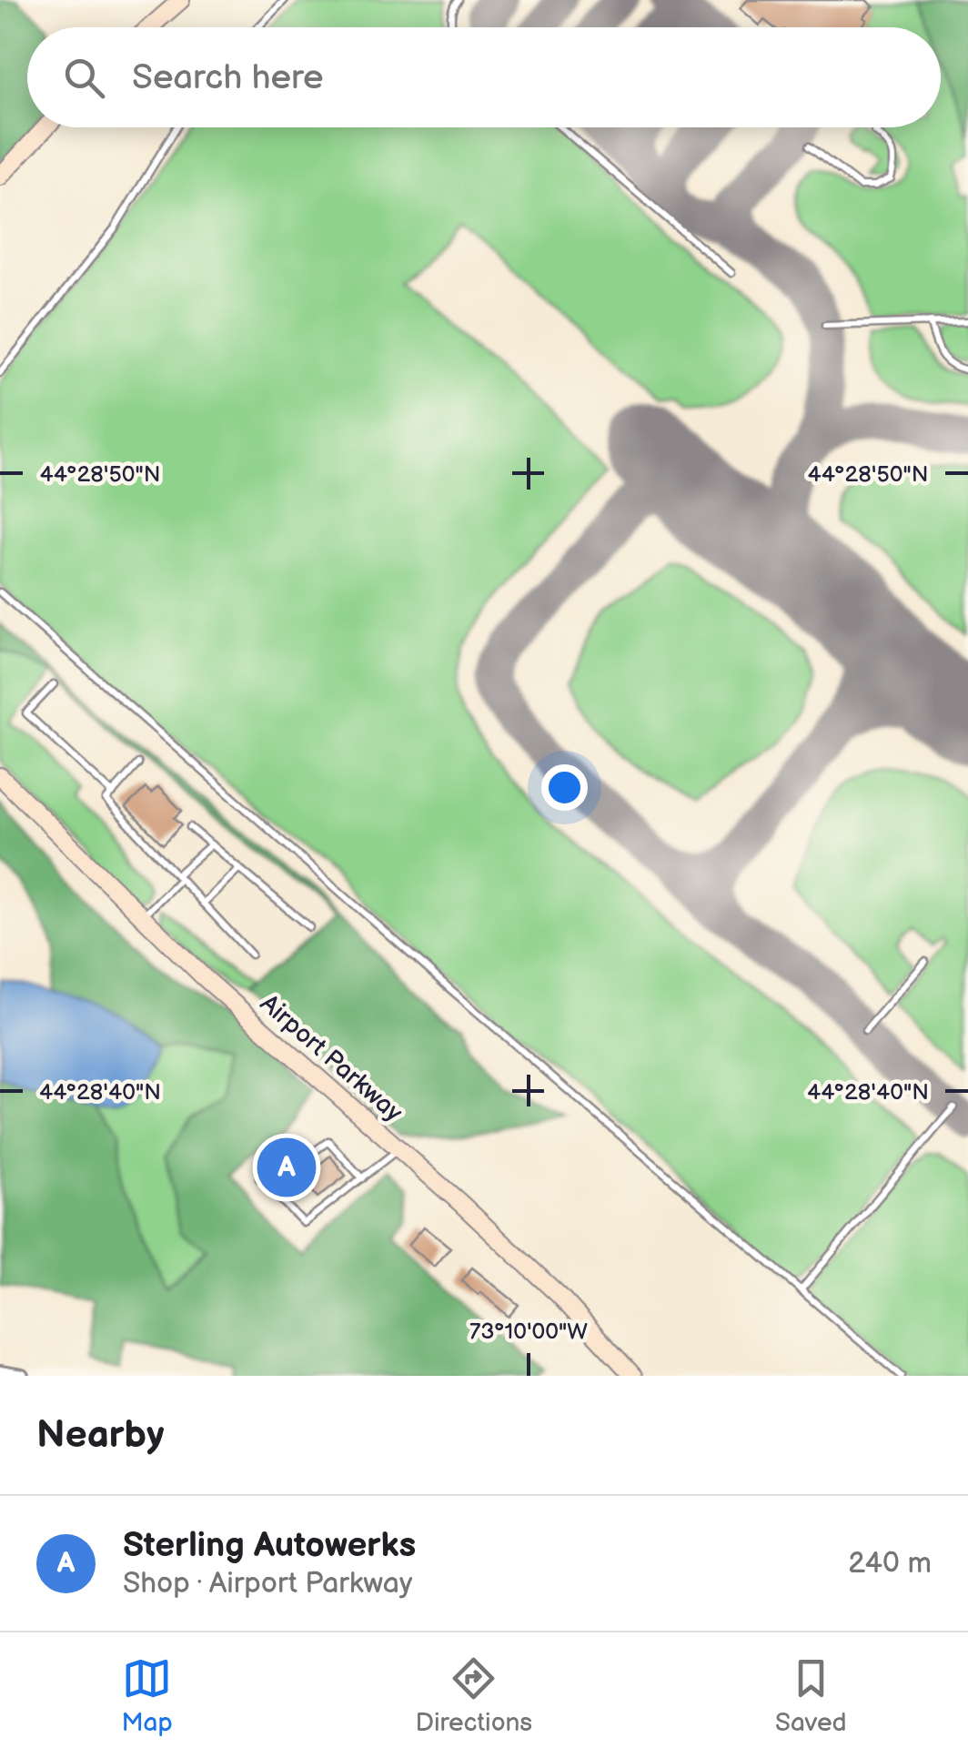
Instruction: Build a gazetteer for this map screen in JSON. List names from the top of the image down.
{
  "streets": {
    "main road": ["Airport Parkway"]
  },
  "page": {
    "search": "Search here",
    "pins": "A",
    "heading": "Nearby",
    "list": [
      {
        "mark": "A",
        "name": "Sterling Autowerks",
        "note": "Shop · Airport Parkway",
        "value": "240 m"
      }
    ],
    "nav": ["Map", "Directions", "Saved"]
  },
  "coordinates": ["44°28'50\"N", "44°28'40\"N", "73°10'00\"W"]
}
